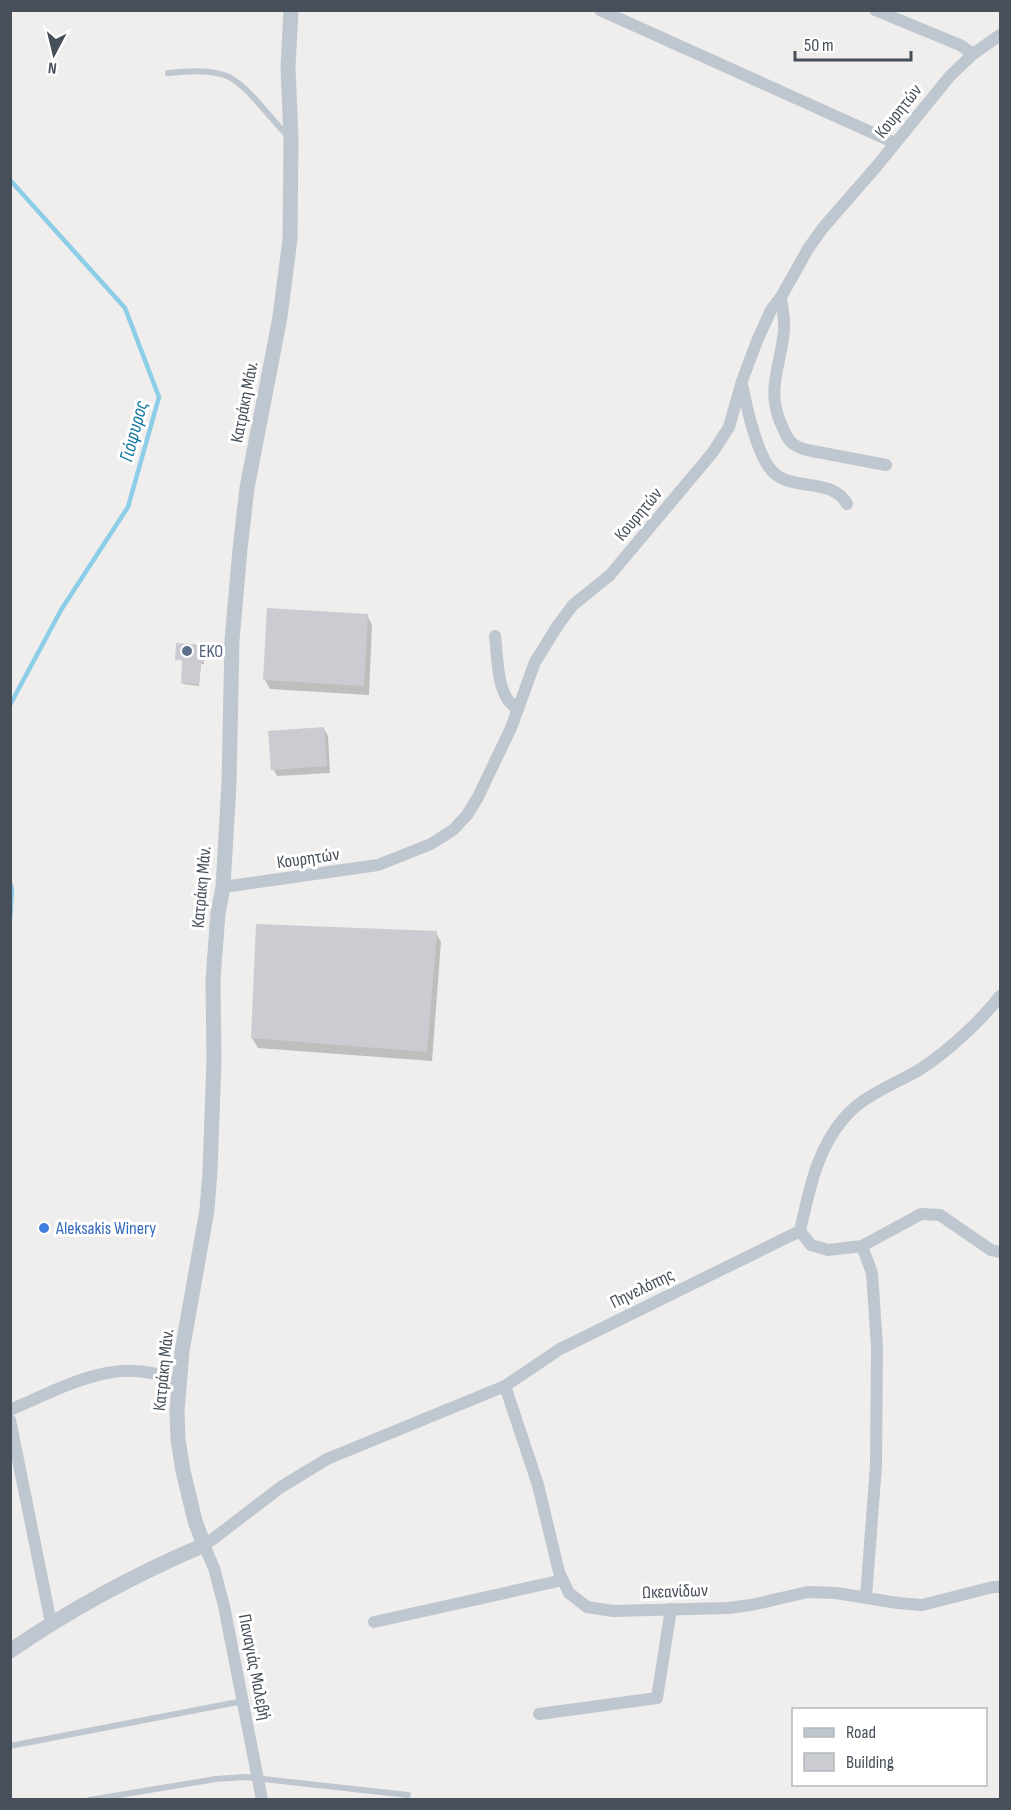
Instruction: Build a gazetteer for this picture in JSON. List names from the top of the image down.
{
  "streets": {
    "street": [
      "Κουρητών",
      "Κατράκη Μάν.",
      "Πηνελόπης",
      "Ωκεανίδων",
      "Παναγιάς Μαλεβή"
    ]
  },
  "crossings": [
    ["Κουρητών", "Κατράκη Μάν."],
    ["Κατράκη Μάν.", "Πηνελόπης"],
    ["Κατράκη Μάν.", "Παναγιάς Μαλεβή"],
    ["Πηνελόπης", "Ωκεανίδων"],
    ["Πηνελόπης", "Παναγιάς Μαλεβή"]
  ],
  "water": ["Γιόφυρος"],
  "places": ["EKO", "Aleksakis Winery"],
  "legend": ["Road", "Building"],
  "scale_bar": "50 m",
  "north": "bottom"
}
